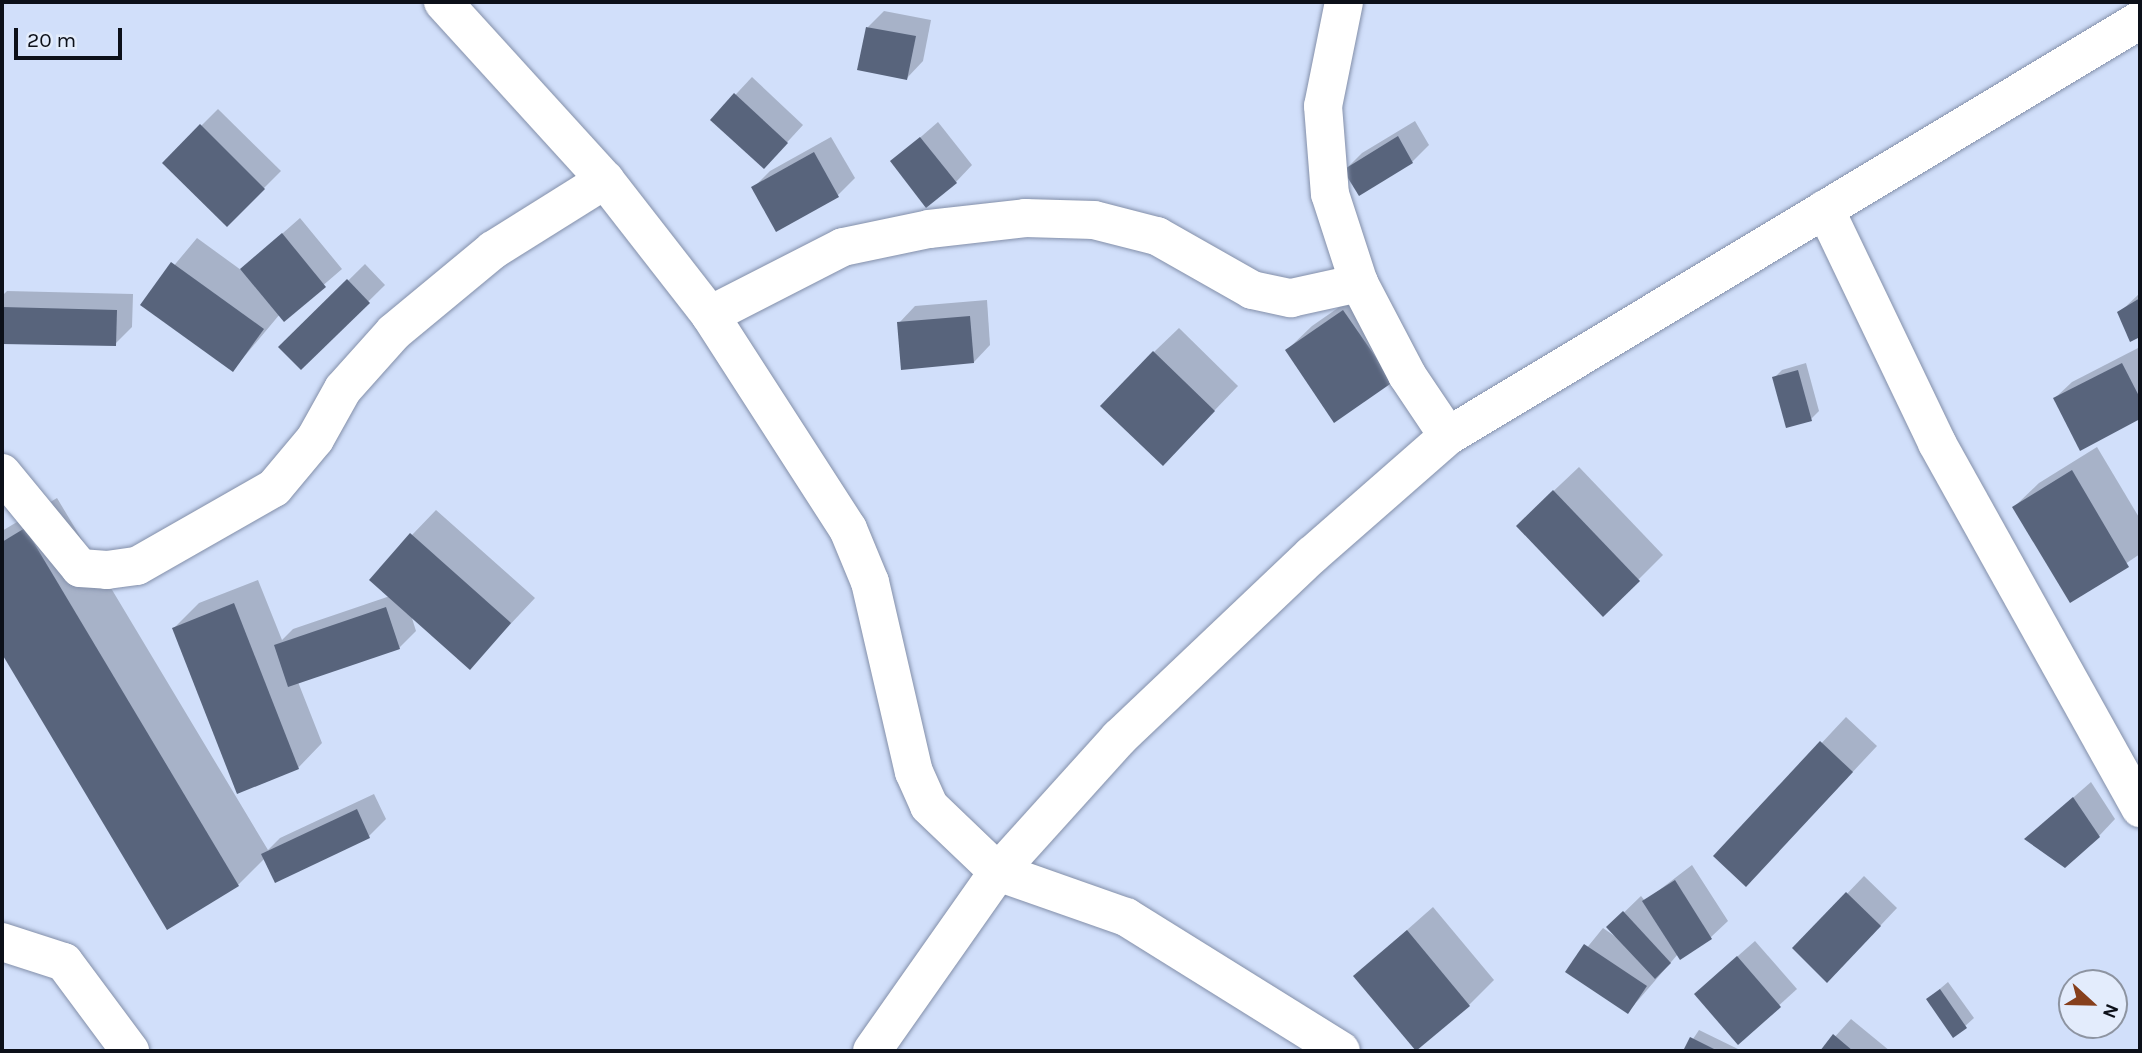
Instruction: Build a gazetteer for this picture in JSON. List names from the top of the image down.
{
  "scale_bar": "20 m",
  "north": "right"
}
